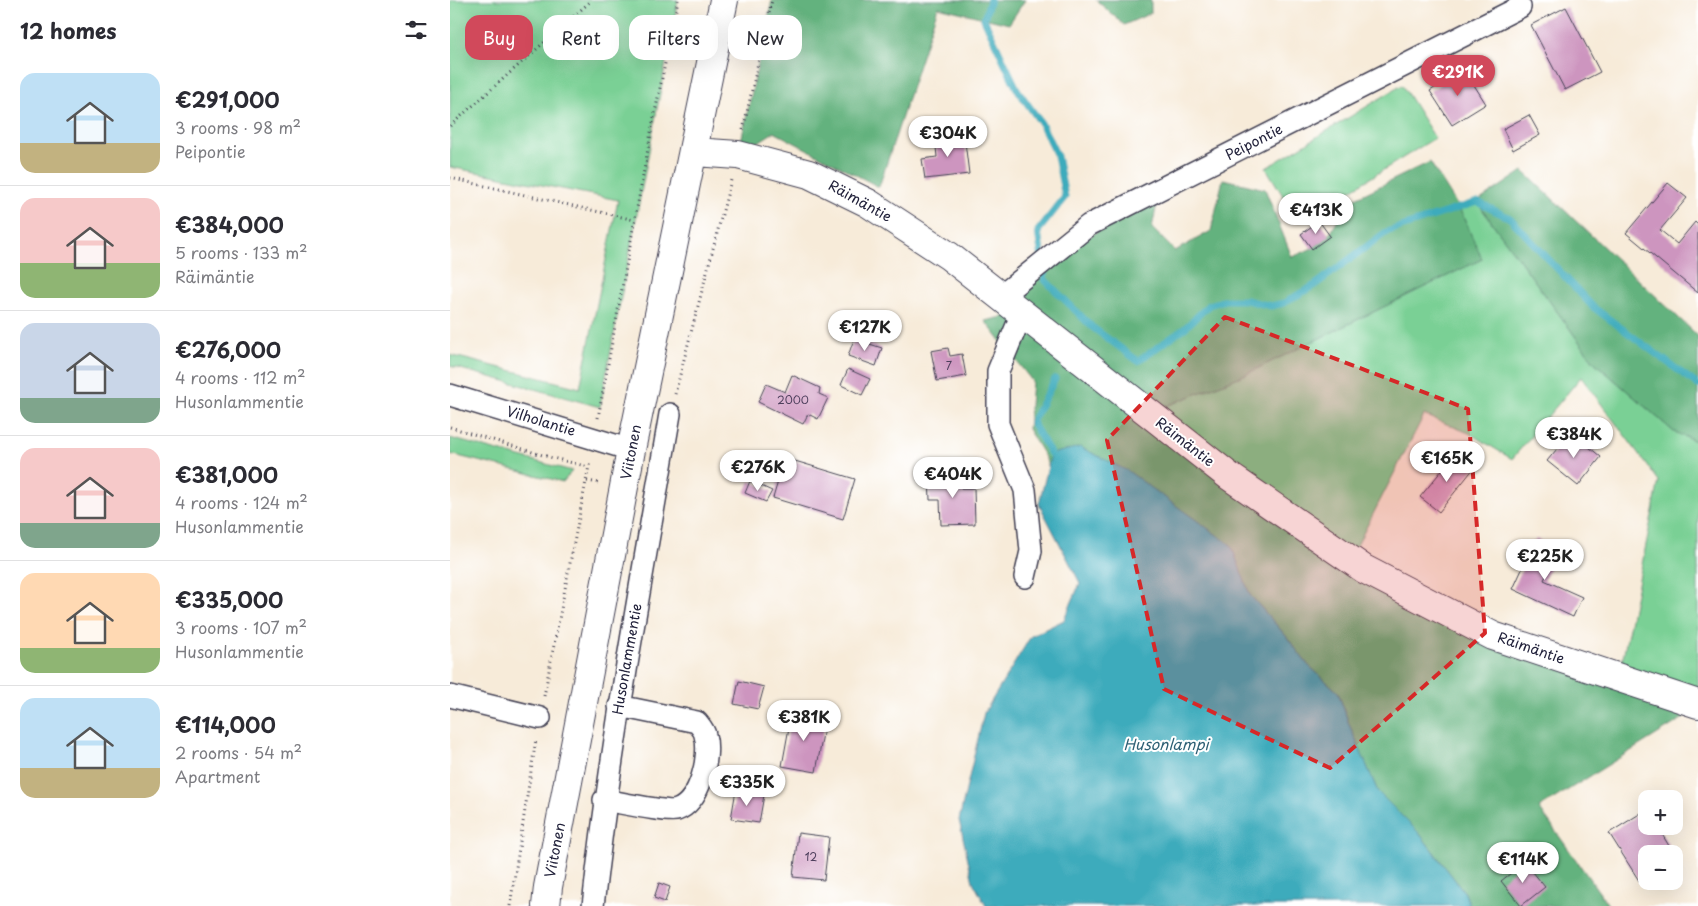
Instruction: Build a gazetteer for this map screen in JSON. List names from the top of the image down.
{
  "streets": {
    "street": [
      "Peipontie",
      "Räimäntie",
      "Vilholantie",
      "Viitonen",
      "Husonlammentie"
    ]
  },
  "crossings": [
    ["Peipontie", "Räimäntie"],
    ["Räimäntie", "Viitonen"],
    ["Vilholantie", "Viitonen"]
  ],
  "water": ["Husonlampi"],
  "house_numbers": ["7", "2000", "12"],
  "page": {
    "heading": "12 homes",
    "chip": [
      "Buy",
      "Rent",
      "Filters",
      "New"
    ],
    "price": [
      "€291K",
      "€304K",
      "€413K",
      "€127K",
      "€384K",
      "€165K",
      "€276K",
      "€404K",
      "€225K",
      "€381K",
      "€335K",
      "€114K"
    ],
    "list": [
      {
        "name": "€291,000",
        "note": "3 rooms · 98 m² · Peipontie"
      },
      {
        "name": "€384,000",
        "note": "5 rooms · 133 m² · Räimäntie"
      },
      {
        "name": "€276,000",
        "note": "4 rooms · 112 m² · Husonlammentie"
      },
      {
        "name": "€381,000",
        "note": "4 rooms · 124 m² · Husonlammentie"
      },
      {
        "name": "€335,000",
        "note": "3 rooms · 107 m² · Husonlammentie"
      },
      {
        "name": "€114,000",
        "note": "2 rooms · 54 m² · Apartment"
      }
    ],
    "map_buttons": ["+", "−"]
  }
}
